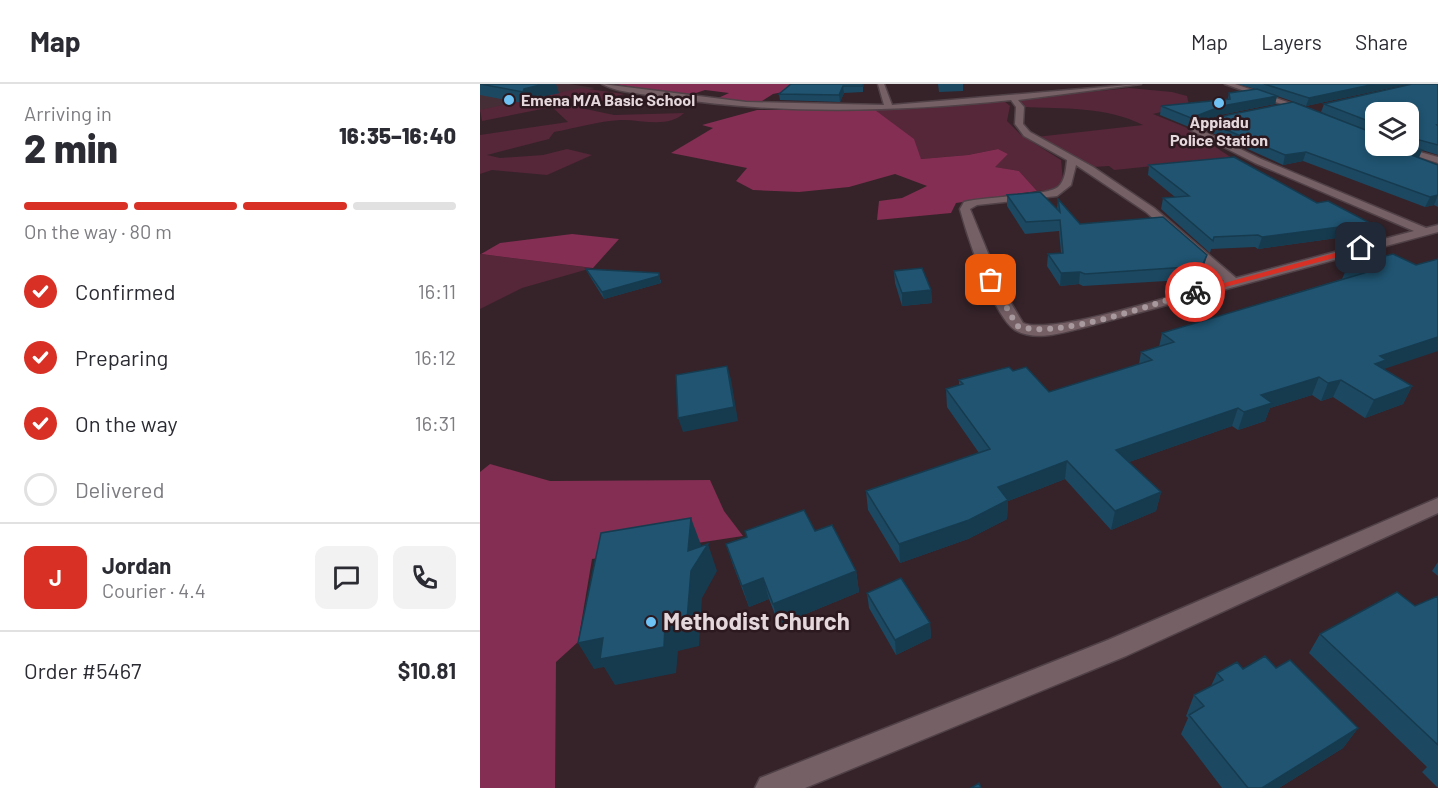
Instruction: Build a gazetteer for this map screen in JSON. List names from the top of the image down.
{
  "places": ["Emena M/A Basic School", "Appiadu Police Station", "Methodist Church"],
  "page": {
    "header": "Map",
    "nav": ["Map", "Layers", "Share"],
    "heading": ["2 min", "Arriving in", "16:35–16:40"],
    "panel": [
      "Jordan",
      "Courier · 4.4",
      "Order #5467",
      "$10.81"
    ],
    "bar": "On the way · 80 m",
    "list": [
      ["Confirmed", "16:11"],
      ["Preparing", "16:12"],
      ["On the way", "16:31"],
      "Delivered"
    ],
    "round": "J"
  }
}
